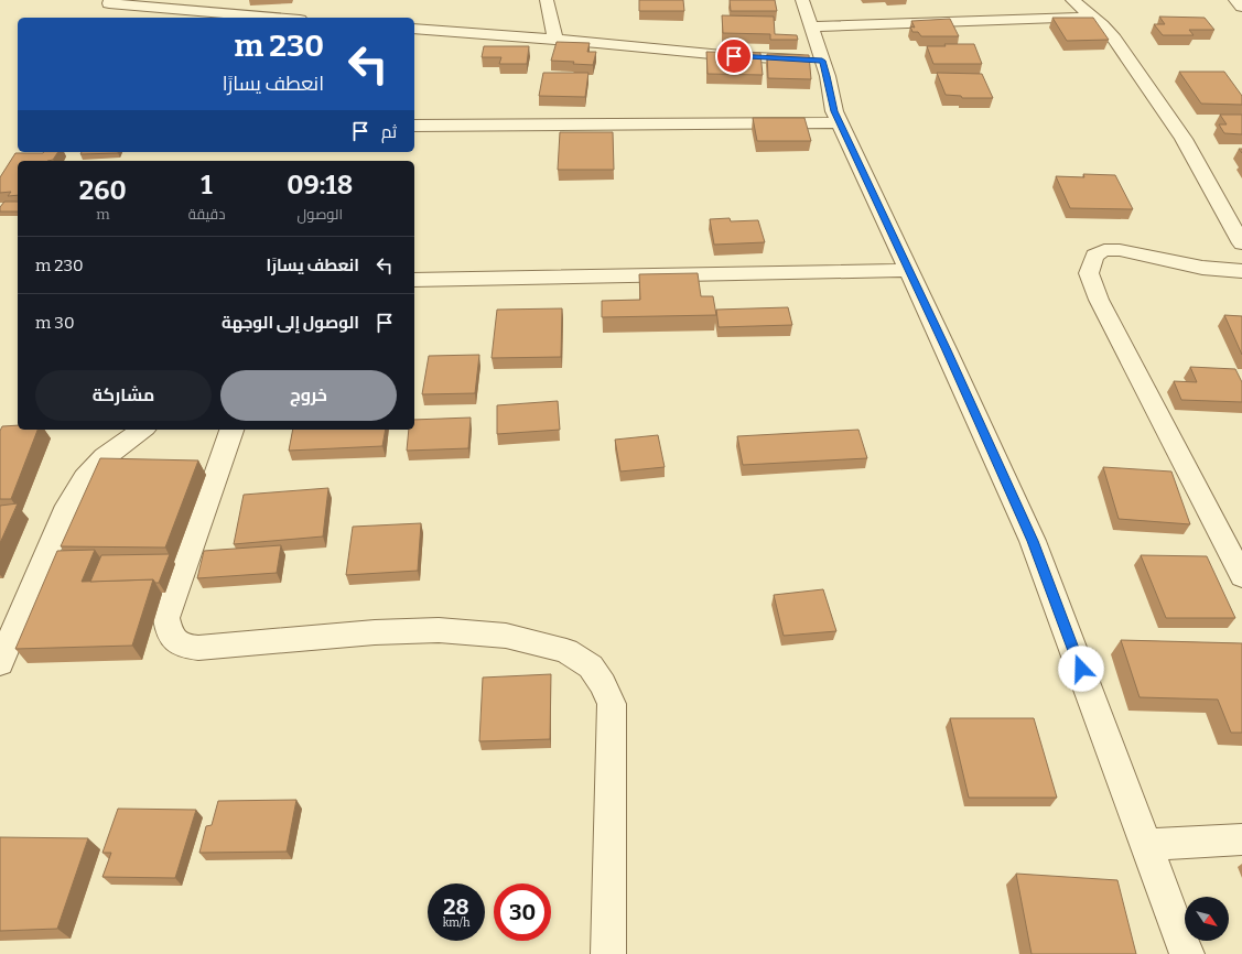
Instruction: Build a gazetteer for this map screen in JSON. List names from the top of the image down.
{
  "north": "bottom right",
  "page": {
    "turn": ["230 m", "انعطف يسارًا"],
    "then": "ثم",
    "eta": [
      "09:18",
      "الوصول",
      "1",
      "دقيقة",
      "260",
      "m"
    ],
    "list": [
      {
        "name": "انعطف يسارًا",
        "value": "230 m"
      },
      {
        "name": "الوصول إلى الوجهة",
        "value": "30 m"
      }
    ],
    "buttons": ["خروج", "مشاركة"],
    "speed": "28 km/h",
    "limit": "30"
  }
}
